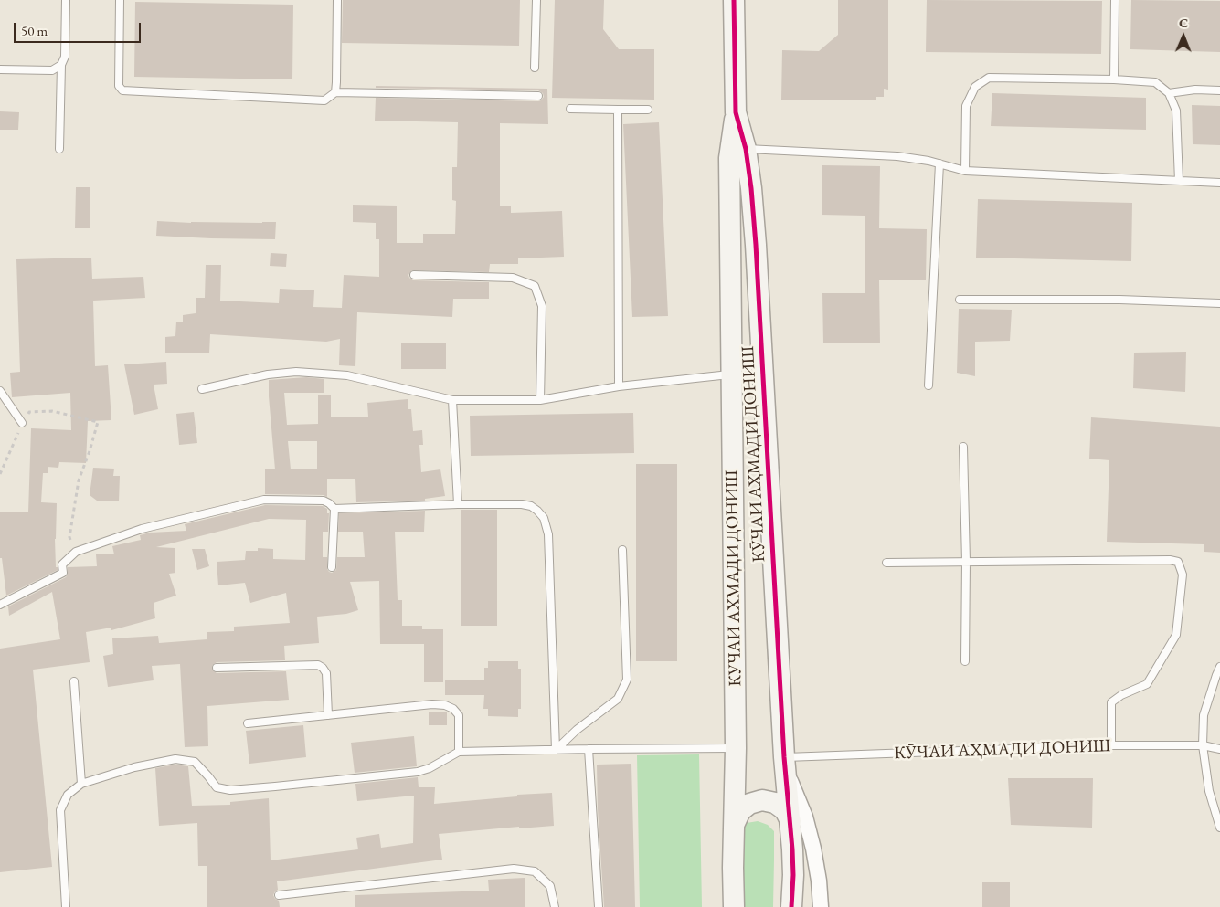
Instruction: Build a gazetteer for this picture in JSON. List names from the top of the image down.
{
  "streets": {
    "street": ["КӮЧАИ АҲМАДИ ДОНИШ", "КУЧАИ АХМАДИ ДОНИШ"]
  },
  "crossings": [
    ["КӮЧАИ АҲМАДИ ДОНИШ", "КУЧАИ АХМАДИ ДОНИШ"]
  ],
  "scale_bar": "50 m",
  "north": "top"
}
